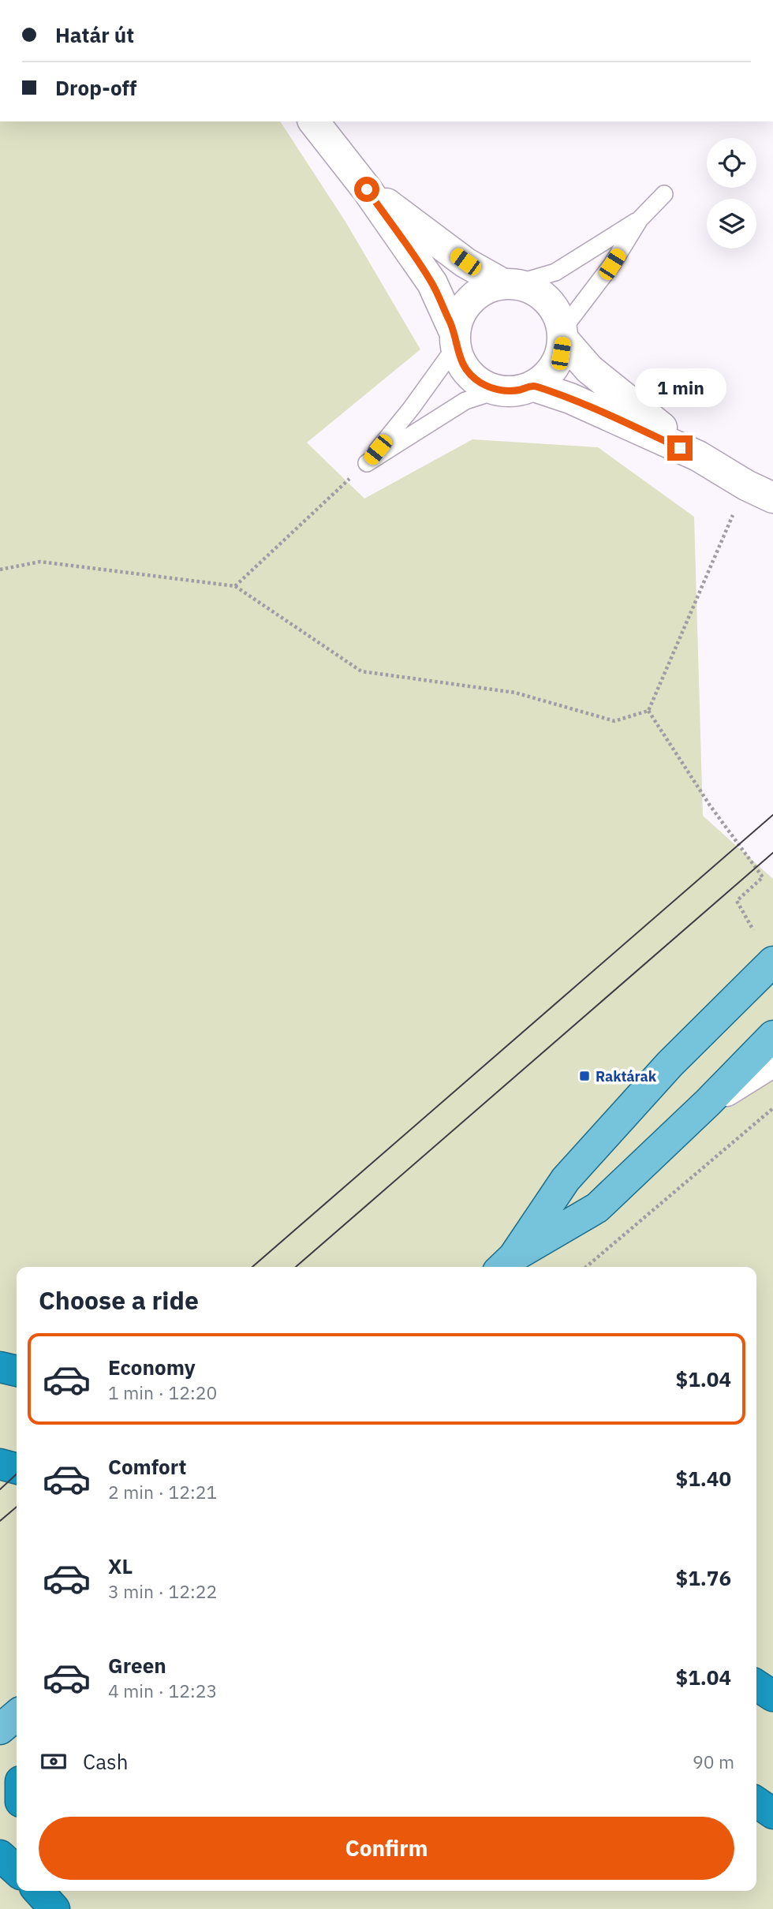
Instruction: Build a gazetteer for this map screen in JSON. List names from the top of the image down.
{
  "places": {
    "transit": ["Raktárak"]
  },
  "page": {
    "banner": ["Határ út", "Drop-off"],
    "bubble": "1 min",
    "heading": "Choose a ride",
    "list": [
      {
        "name": "Economy",
        "note": "1 min · 12:20",
        "value": "$1.04"
      },
      {
        "name": "Comfort",
        "note": "2 min · 12:21",
        "value": "$1.40"
      },
      {
        "name": "XL",
        "note": "3 min · 12:22",
        "value": "$1.76"
      },
      {
        "name": "Green",
        "note": "4 min · 12:23",
        "value": "$1.04"
      }
    ],
    "pay": ["Cash", "90 m"],
    "buttons": "Confirm"
  }
}
